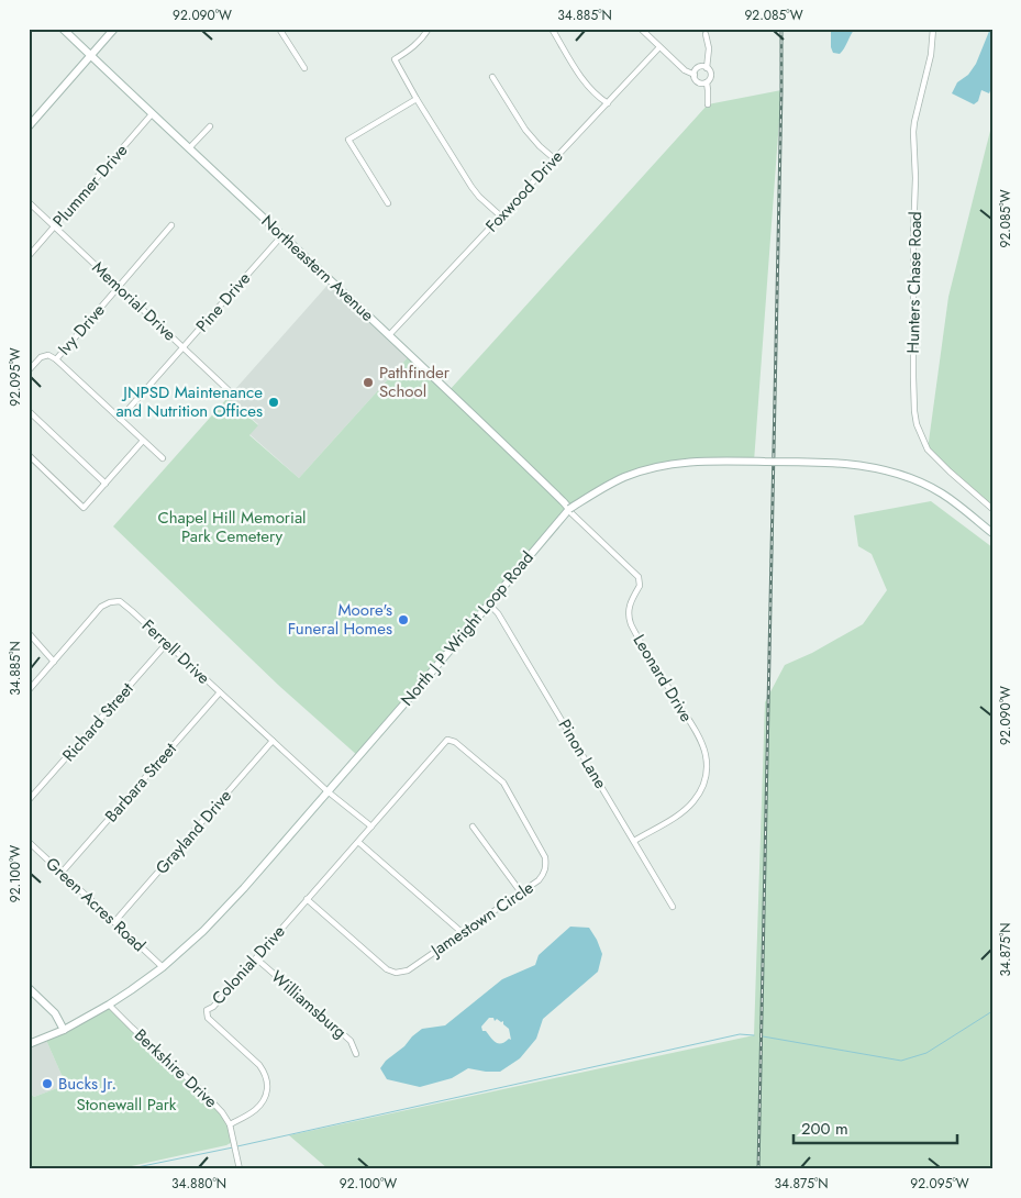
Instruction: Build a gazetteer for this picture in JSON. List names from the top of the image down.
{
  "streets": {
    "main road": ["Northeastern Avenue", "North J P Wright Loop Road"],
    "street": [
      "Plummer Drive",
      "Foxwood Drive",
      "Hunters Chase Road",
      "Memorial Drive",
      "Pine Drive",
      "Ivy Drive",
      "Ferrell Drive",
      "Leonard Drive",
      "Richard Street",
      "Pinon Lane",
      "Barbara Street",
      "Grayland Drive",
      "Green Acres Road",
      "Jamestown Circle",
      "Colonial Drive",
      "Williamsburg",
      "Berkshire Drive"
    ]
  },
  "crossings": [
    ["Plummer Drive", "Northeastern Avenue"],
    ["Plummer Drive", "Memorial Drive"],
    ["Foxwood Drive", "Northeastern Avenue"],
    ["Northeastern Avenue", "Pine Drive"],
    ["Northeastern Avenue", "North J P Wright Loop Road"],
    ["Northeastern Avenue", "Leonard Drive"],
    ["Memorial Drive", "Pine Drive"],
    ["Memorial Drive", "Ivy Drive"],
    ["Pine Drive", "Ivy Drive"],
    ["North J P Wright Loop Road", "Ferrell Drive"],
    ["North J P Wright Loop Road", "Leonard Drive"],
    ["North J P Wright Loop Road", "Pinon Lane"],
    ["North J P Wright Loop Road", "Green Acres Road"],
    ["North J P Wright Loop Road", "Berkshire Drive"],
    ["Ferrell Drive", "Richard Street"],
    ["Ferrell Drive", "Barbara Street"],
    ["Ferrell Drive", "Grayland Drive"],
    ["Leonard Drive", "Pinon Lane"],
    ["Barbara Street", "Green Acres Road"],
    ["Grayland Drive", "Green Acres Road"],
    ["Jamestown Circle", "Colonial Drive"],
    ["Colonial Drive", "Williamsburg"],
    ["Colonial Drive", "Berkshire Drive"]
  ],
  "parks": ["Chapel Hill Memorial Park Cemetery", "Stonewall Park"],
  "places": [
    "Pathfinder School",
    "JNPSD Maintenance and Nutrition Offices",
    "Moore's Funeral Homes",
    "Bucks Jr."
  ],
  "scale_bar": "200 m",
  "coordinates": [
    "92.090°W",
    "34.885°N",
    "92.085°W",
    "92.095°W",
    "92.100°W",
    "34.875°N",
    "34.880°N"
  ]
}
